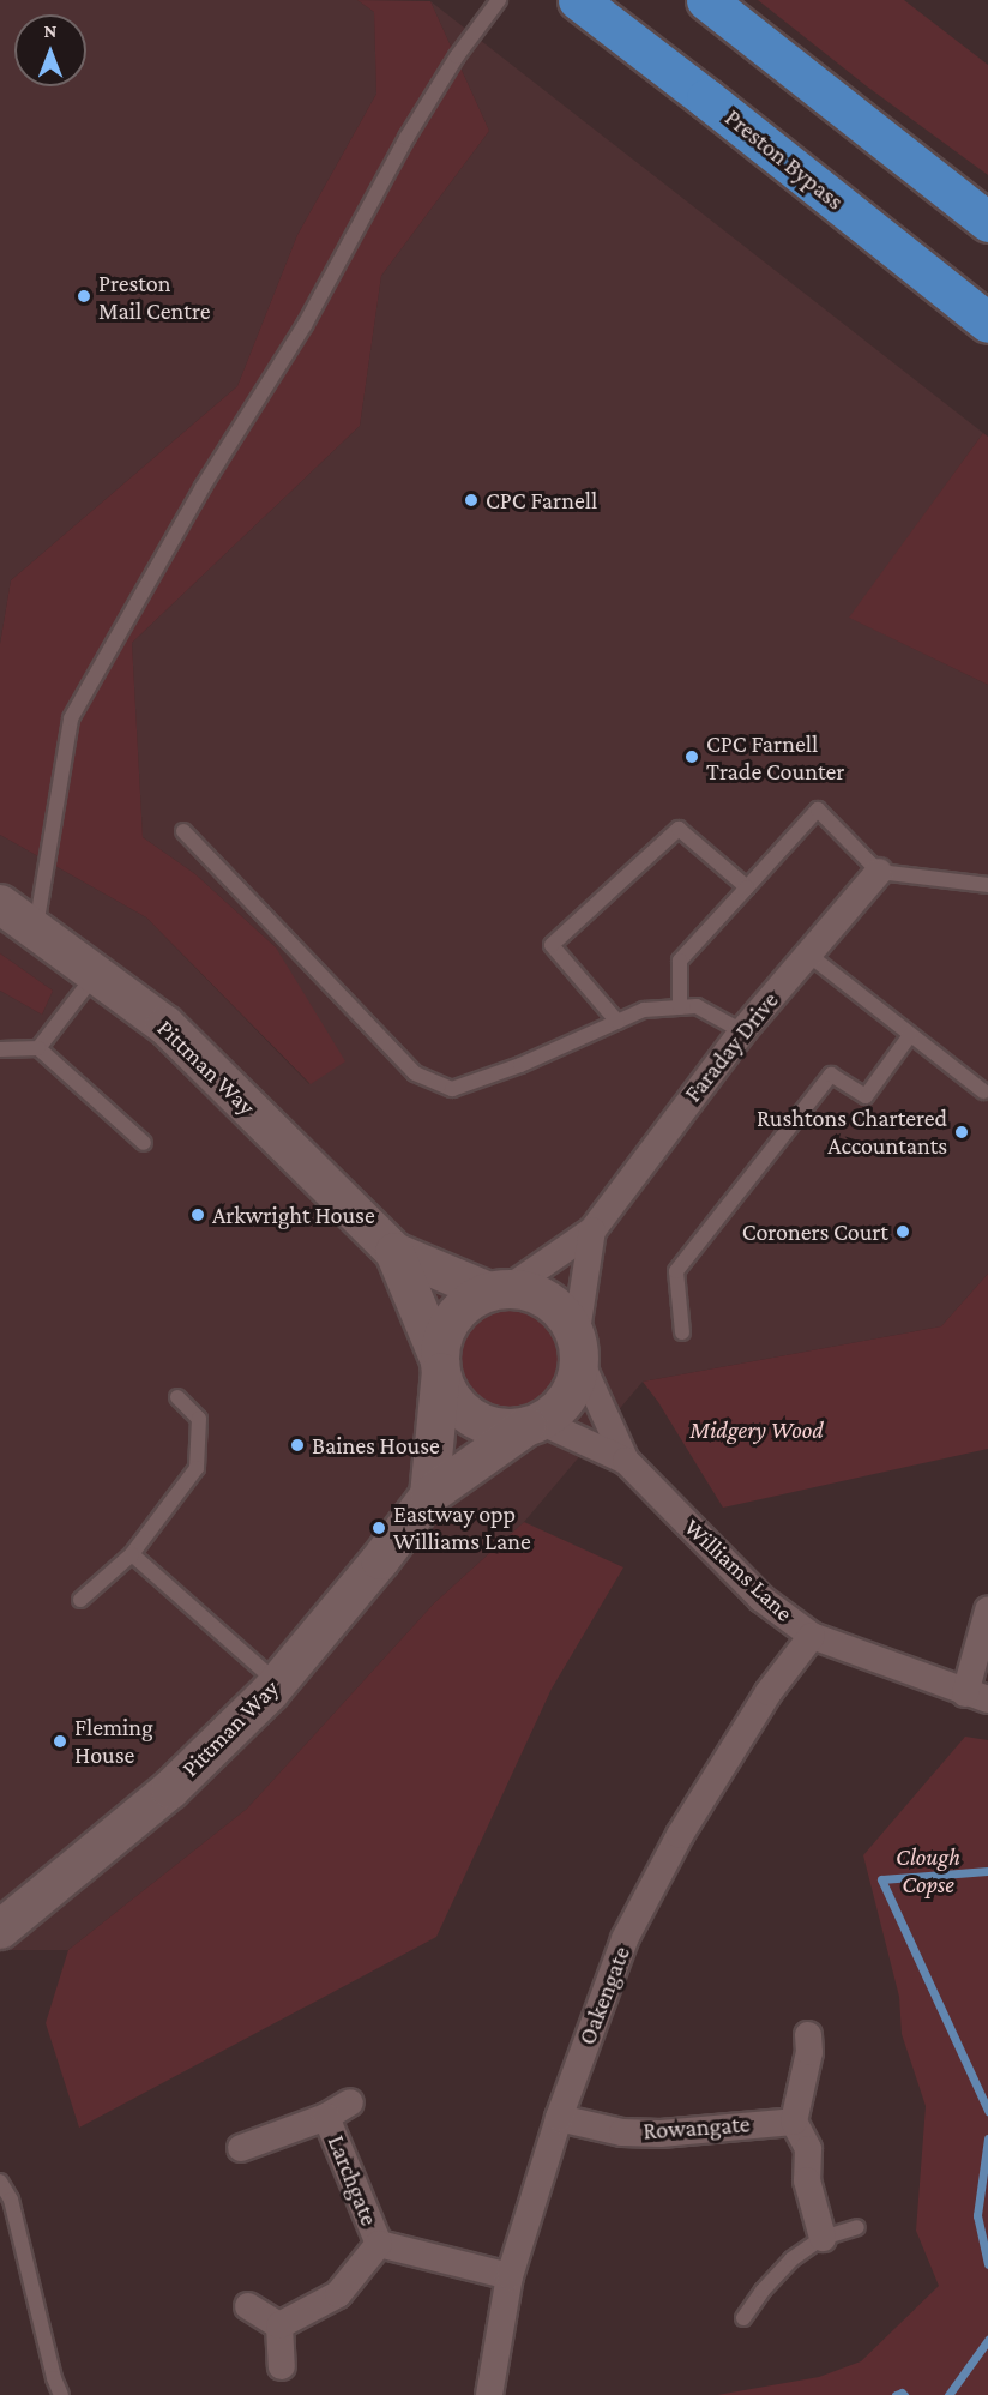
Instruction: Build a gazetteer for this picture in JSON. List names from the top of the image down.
{
  "streets": {
    "highway": ["Preston Bypass"],
    "street": [
      "Faraday Drive",
      "Pittman Way",
      "Williams Lane",
      "Oakengate",
      "Rowangate",
      "Larchgate"
    ]
  },
  "crossings": [
    ["Faraday Drive", "Pittman Way"],
    ["Faraday Drive", "Williams Lane"],
    ["Pittman Way", "Williams Lane"],
    ["Williams Lane", "Oakengate"],
    ["Oakengate", "Rowangate"],
    ["Oakengate", "Larchgate"]
  ],
  "parks": ["Midgery Wood", "Clough Copse"],
  "places": [
    "Preston Mail Centre",
    "CPC Farnell",
    "CPC Farnell Trade Counter",
    "Rushtons Chartered Accountants",
    "Arkwright House",
    "Coroners Court",
    "Baines House",
    "Eastway opp Williams Lane",
    "Fleming House"
  ],
  "north": "top"
}
